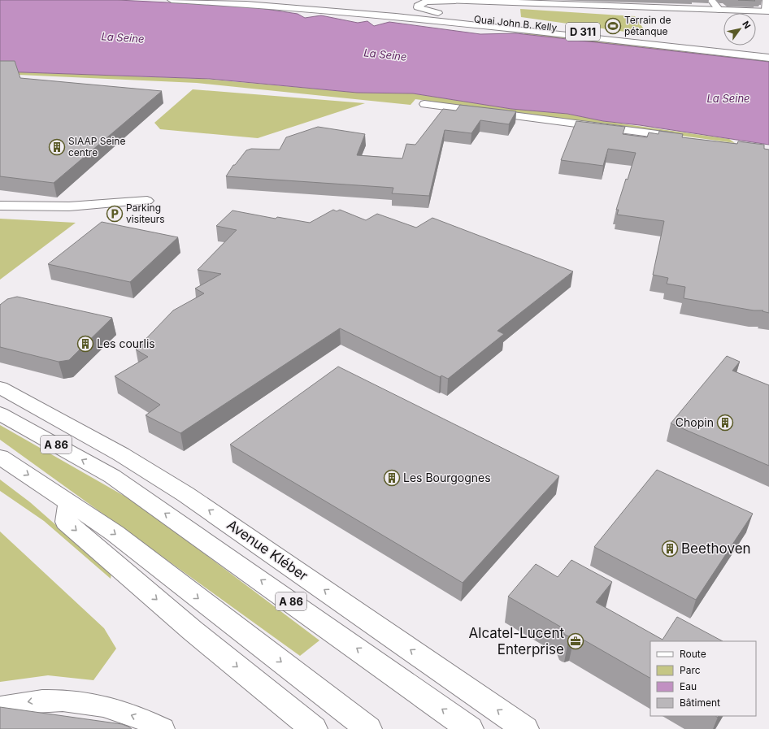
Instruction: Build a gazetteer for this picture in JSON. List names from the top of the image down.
{
  "streets": {
    "main road": [
      "Quai John B. Kelly",
      "D 311",
      "A 86",
      "Avenue Kléber"
    ]
  },
  "crossings": [
    ["Quai John B. Kelly", "D 311"]
  ],
  "water": ["La Seine"],
  "places": {
    "sports": ["Terrain de pétanque"],
    "building": [
      "SIAAP Seine centre",
      "Les courlis",
      "Chopin",
      "Les Bourgognes",
      "Beethoven"
    ],
    "parking": ["Parking visiteurs"],
    "office": ["Alcatel-Lucent Enterprise"]
  },
  "legend": [
    "Route",
    "Parc",
    "Eau",
    "Bâtiment"
  ],
  "north": "top right"
}
